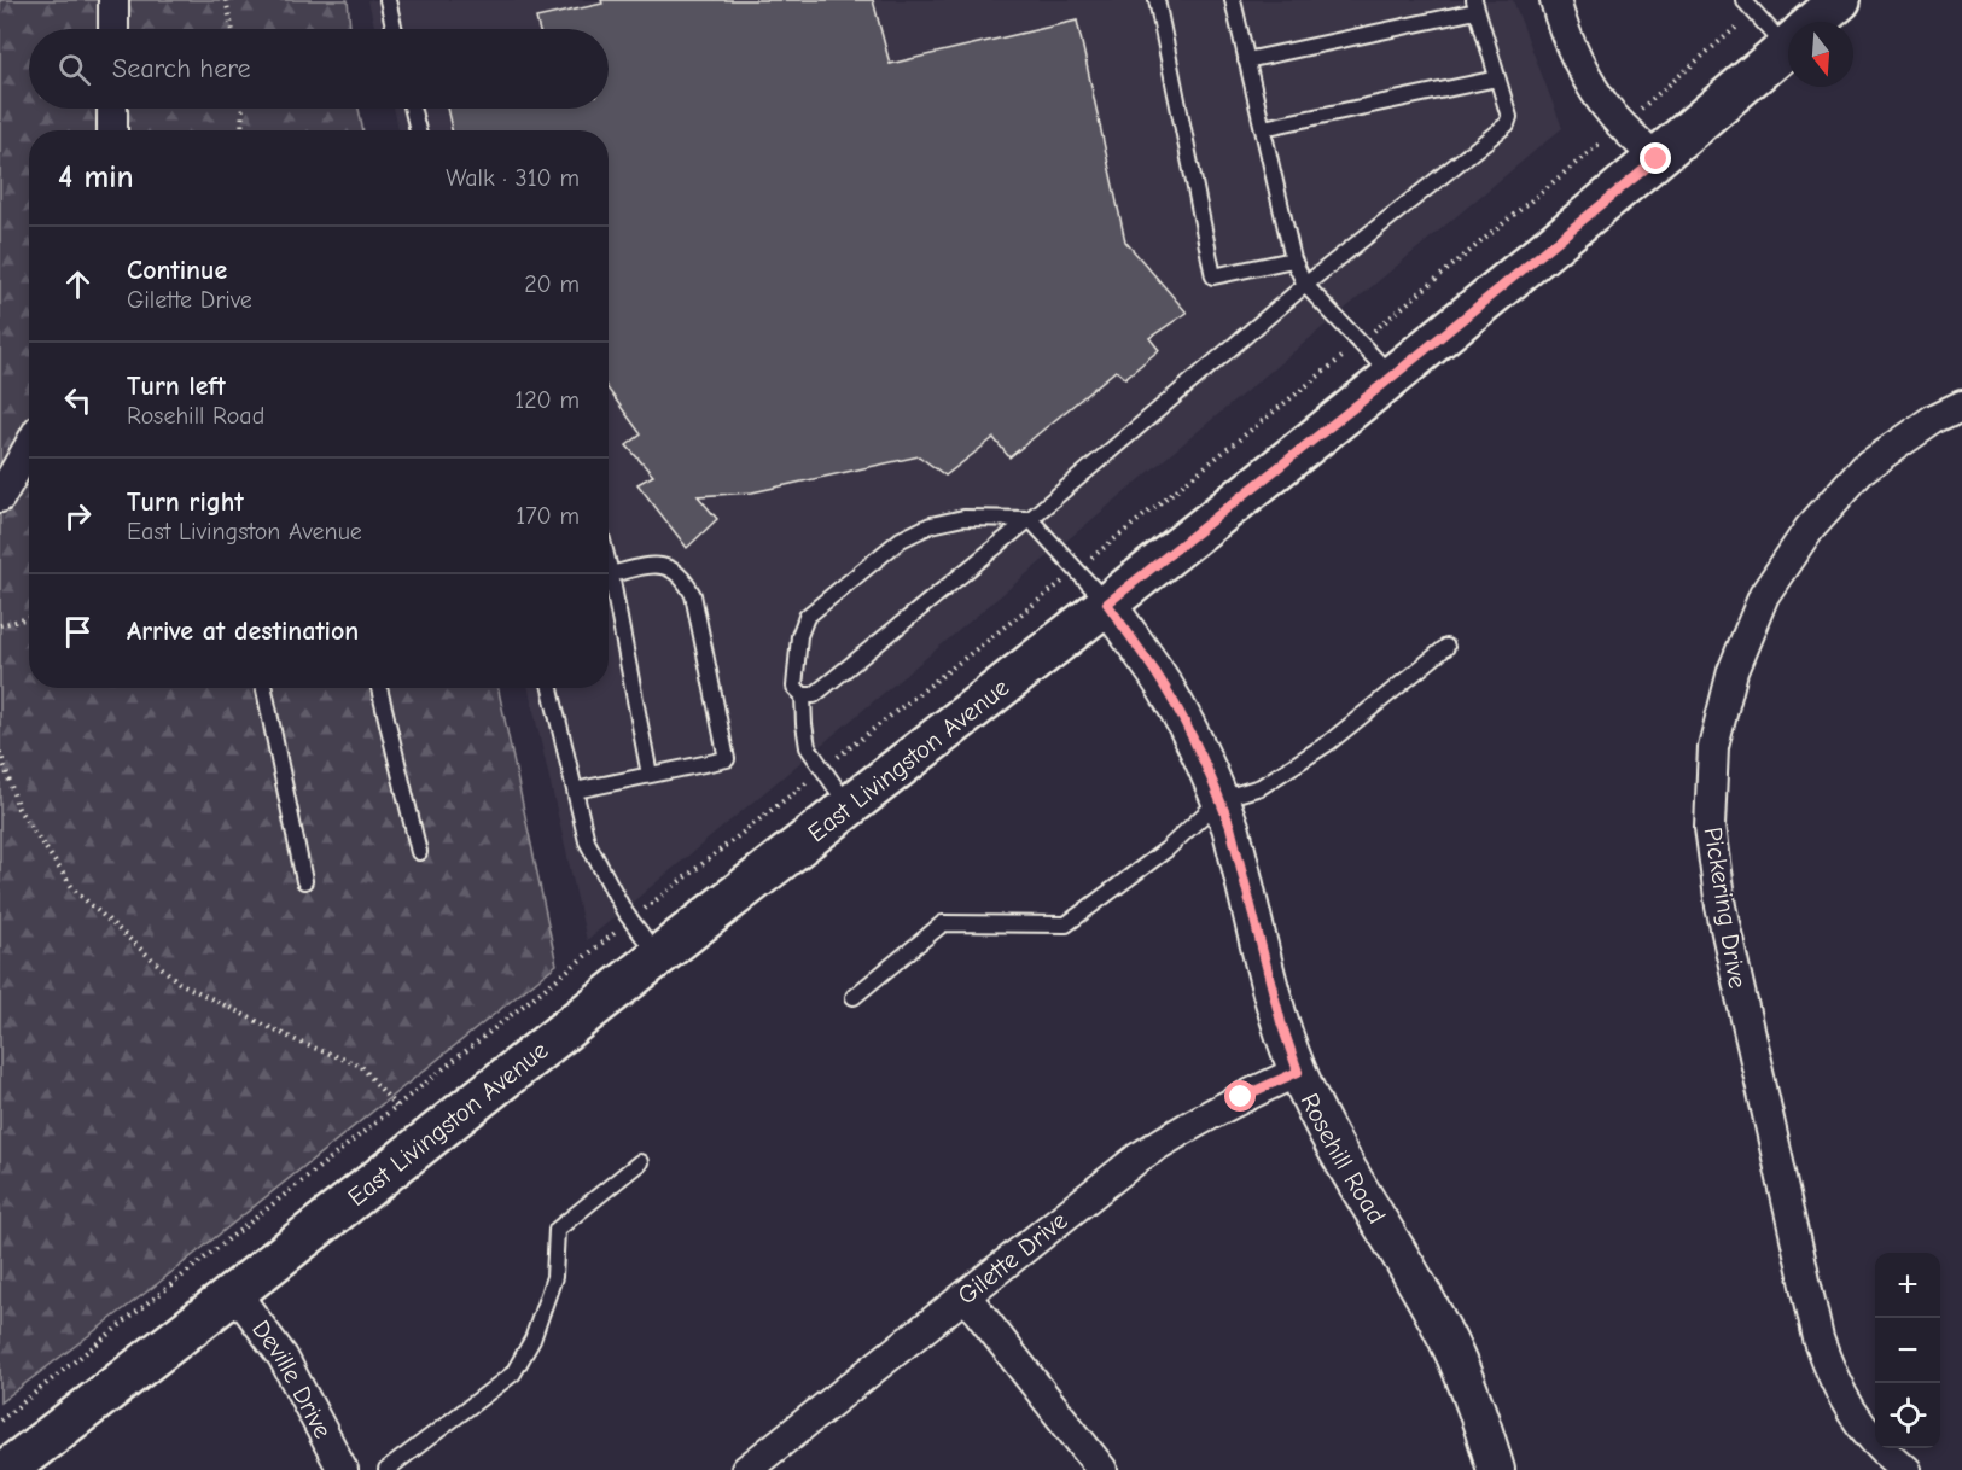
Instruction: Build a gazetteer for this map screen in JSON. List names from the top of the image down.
{
  "streets": {
    "main road": ["East Livingston Avenue"],
    "street": [
      "Pickering Drive",
      "Rosehill Road",
      "Gilette Drive",
      "Deville Drive"
    ]
  },
  "crossings": [
    ["East Livingston Avenue", "Rosehill Road"],
    ["East Livingston Avenue", "Deville Drive"],
    ["Rosehill Road", "Gilette Drive"]
  ],
  "north": "bottom",
  "page": {
    "search": "Search here",
    "heading": ["4 min", "Walk · 310 m"],
    "list": [
      ["Continue", "Gilette Drive", "20 m"],
      ["Turn left", "Rosehill Road", "120 m"],
      ["Turn right", "East Livingston Avenue", "170 m"],
      "Arrive at destination"
    ],
    "map_buttons": ["+", "−"]
  }
}
